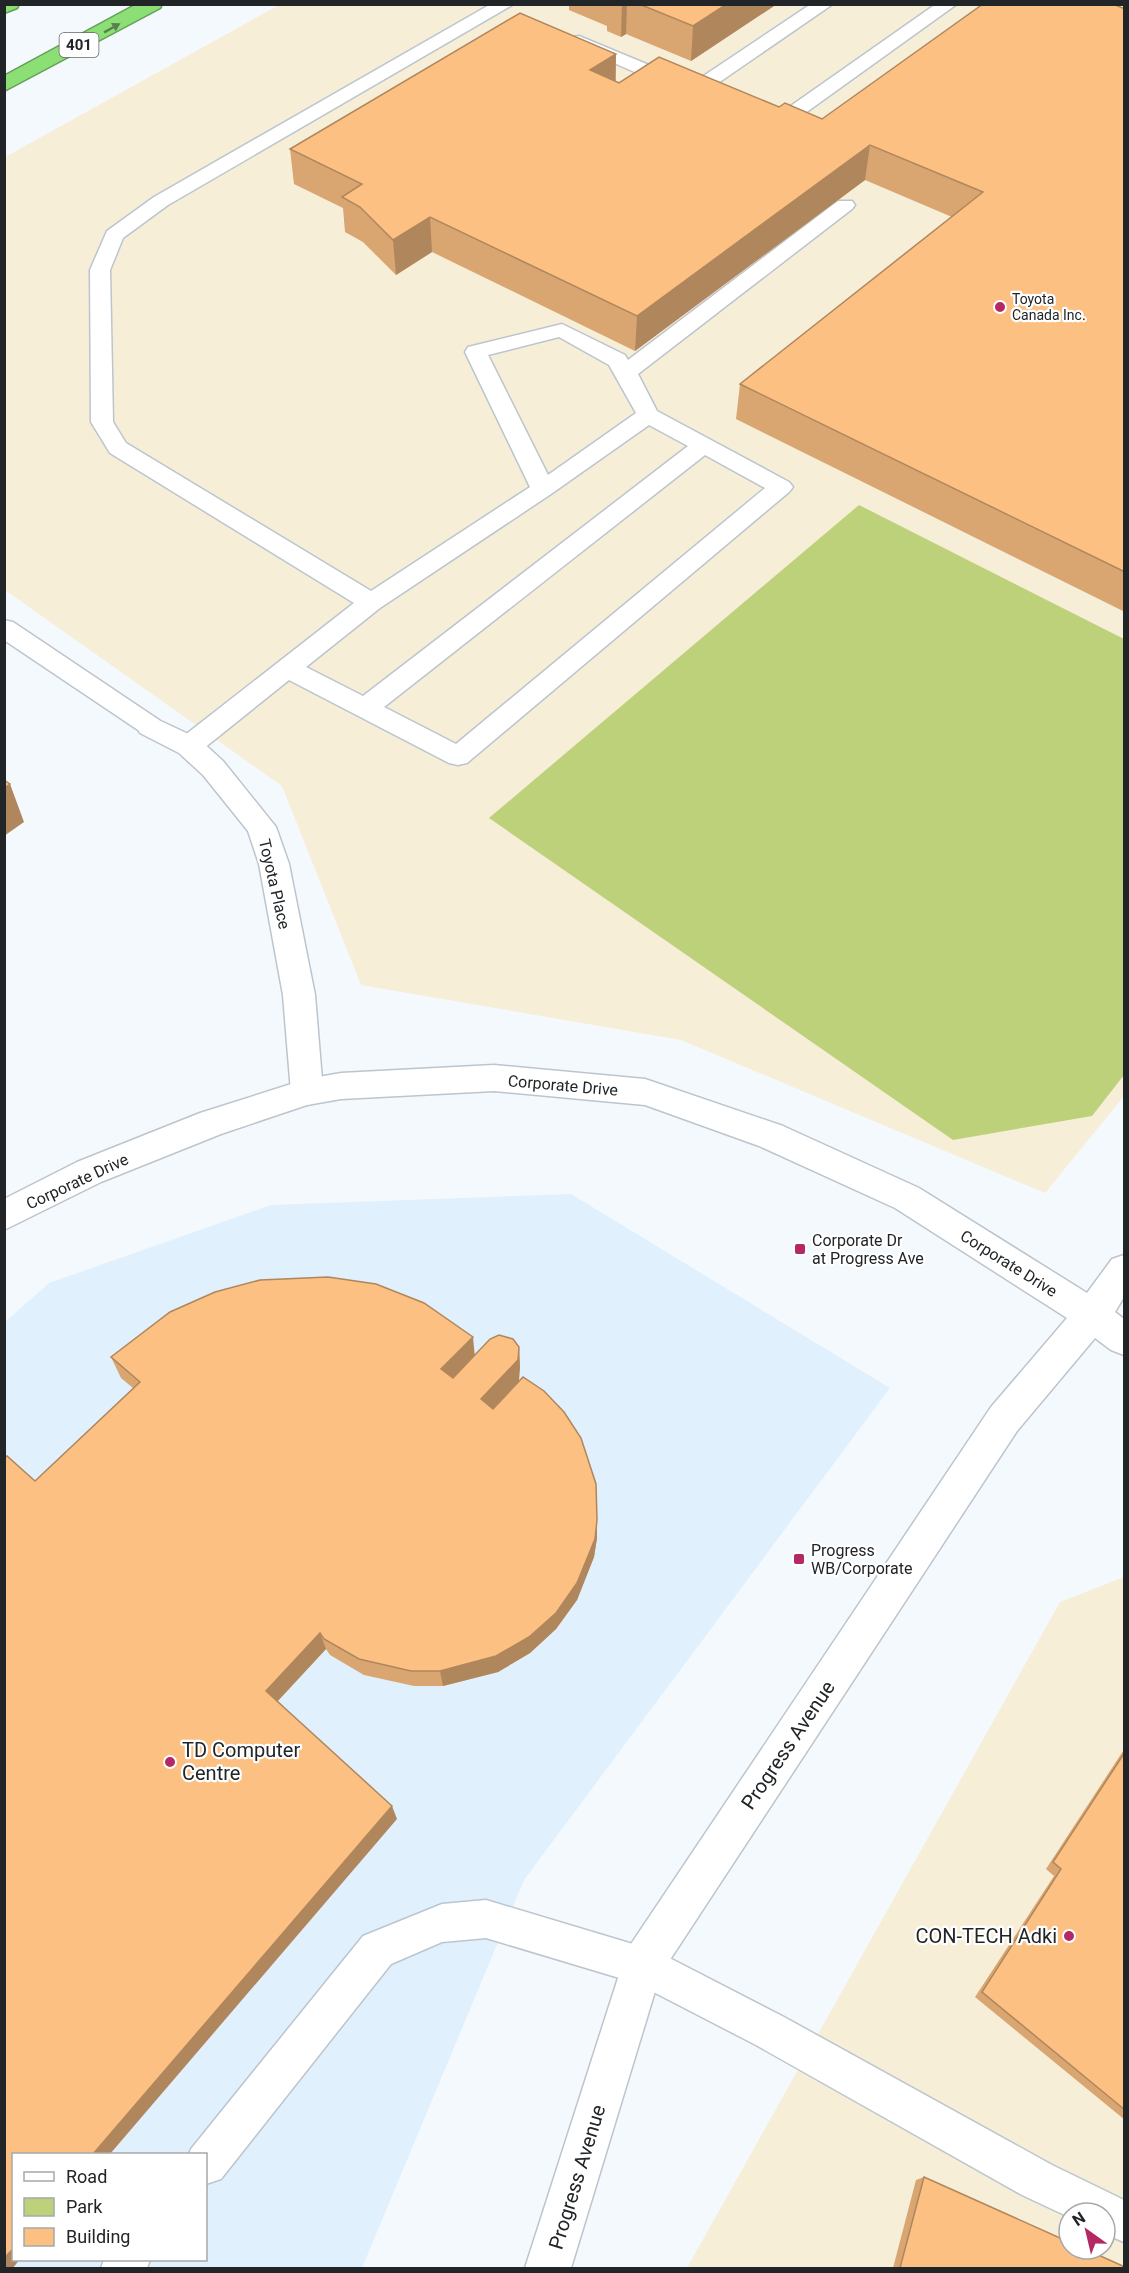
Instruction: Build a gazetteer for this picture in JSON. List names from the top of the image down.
{
  "streets": {
    "highway": ["401"],
    "street": ["Toyota Place", "Corporate Drive", "Progress Avenue"]
  },
  "crossings": [
    ["Toyota Place", "Corporate Drive"],
    ["Corporate Drive", "Progress Avenue"]
  ],
  "places": {
    "other": ["Toyota Canada Inc.", "TD Computer Centre", "CON-TECH Adki"],
    "transit": ["Corporate Dr at Progress Ave", "Progress WB/Corporate"]
  },
  "legend": ["Road", "Park", "Building"],
  "north": "top left"
}
